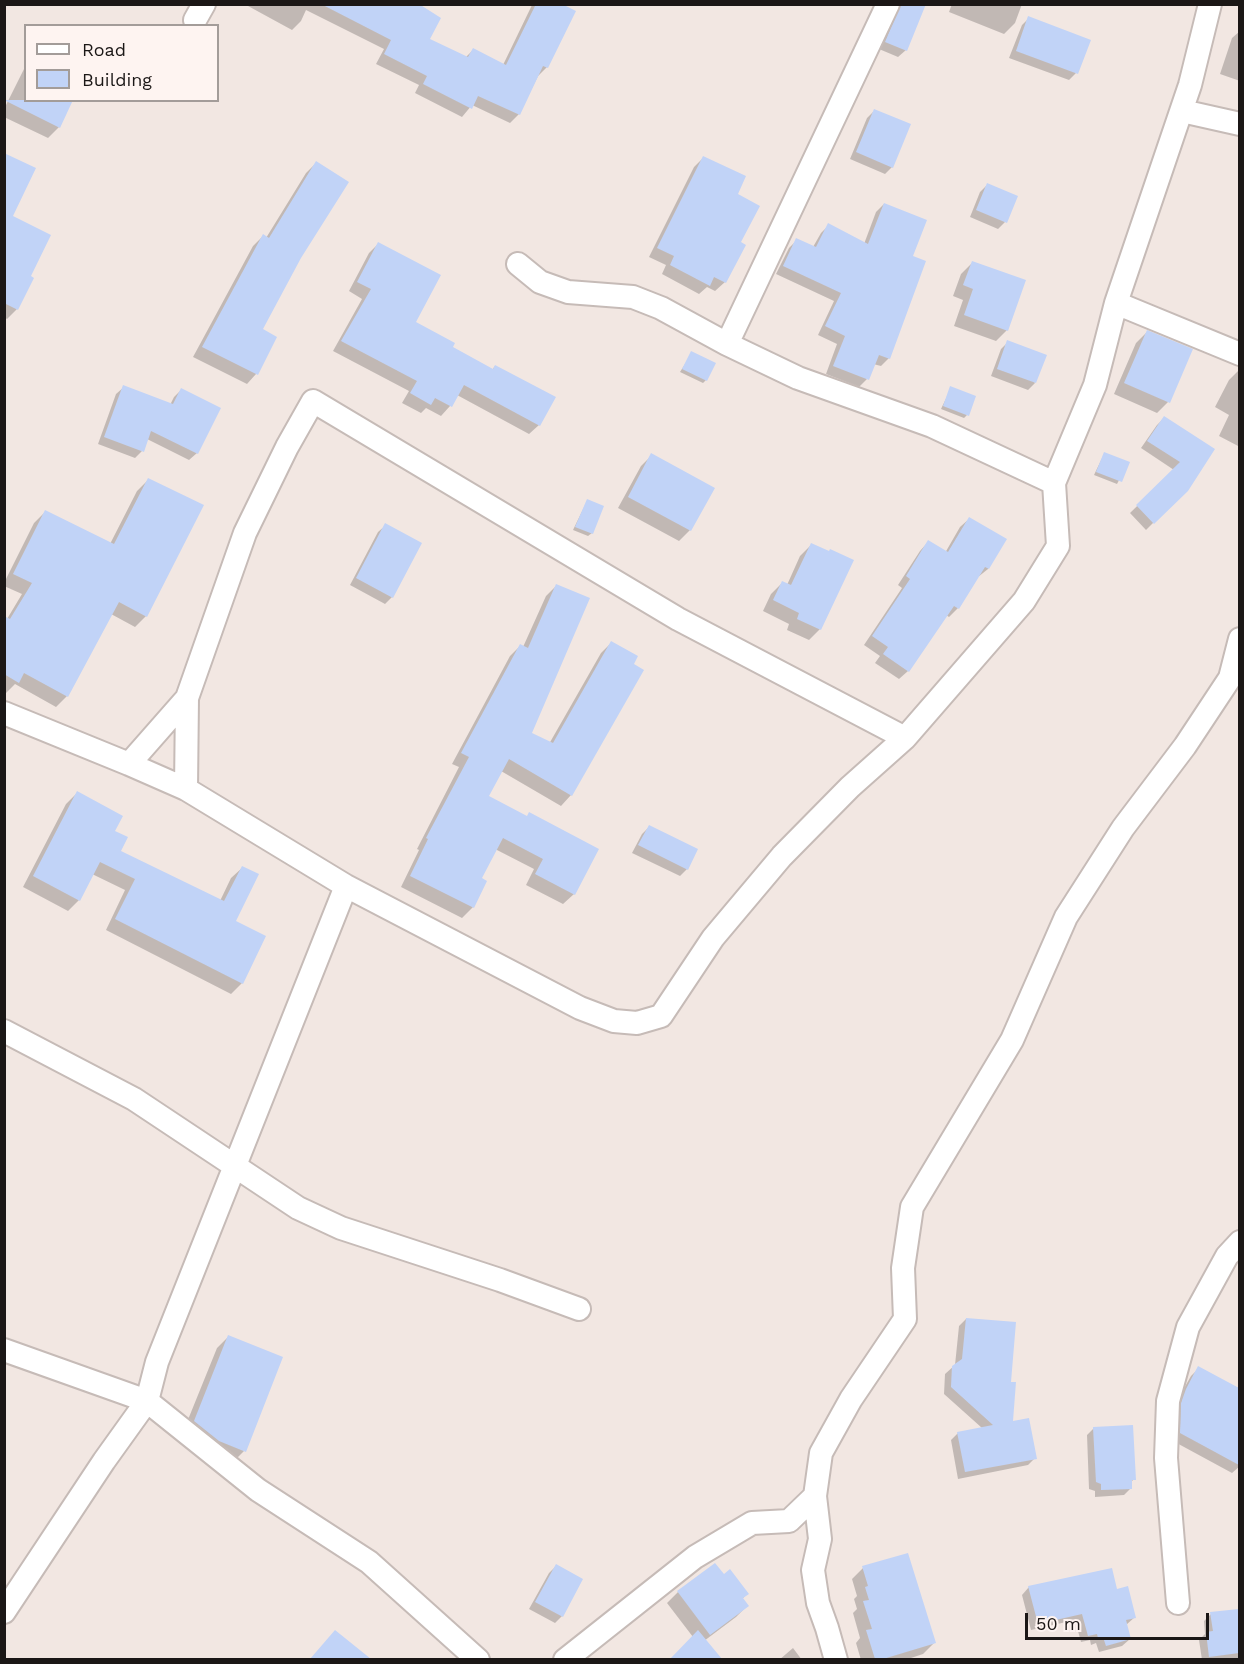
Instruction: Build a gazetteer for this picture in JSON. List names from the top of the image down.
{
  "legend": ["Road", "Building"],
  "scale_bar": "50 m"
}
